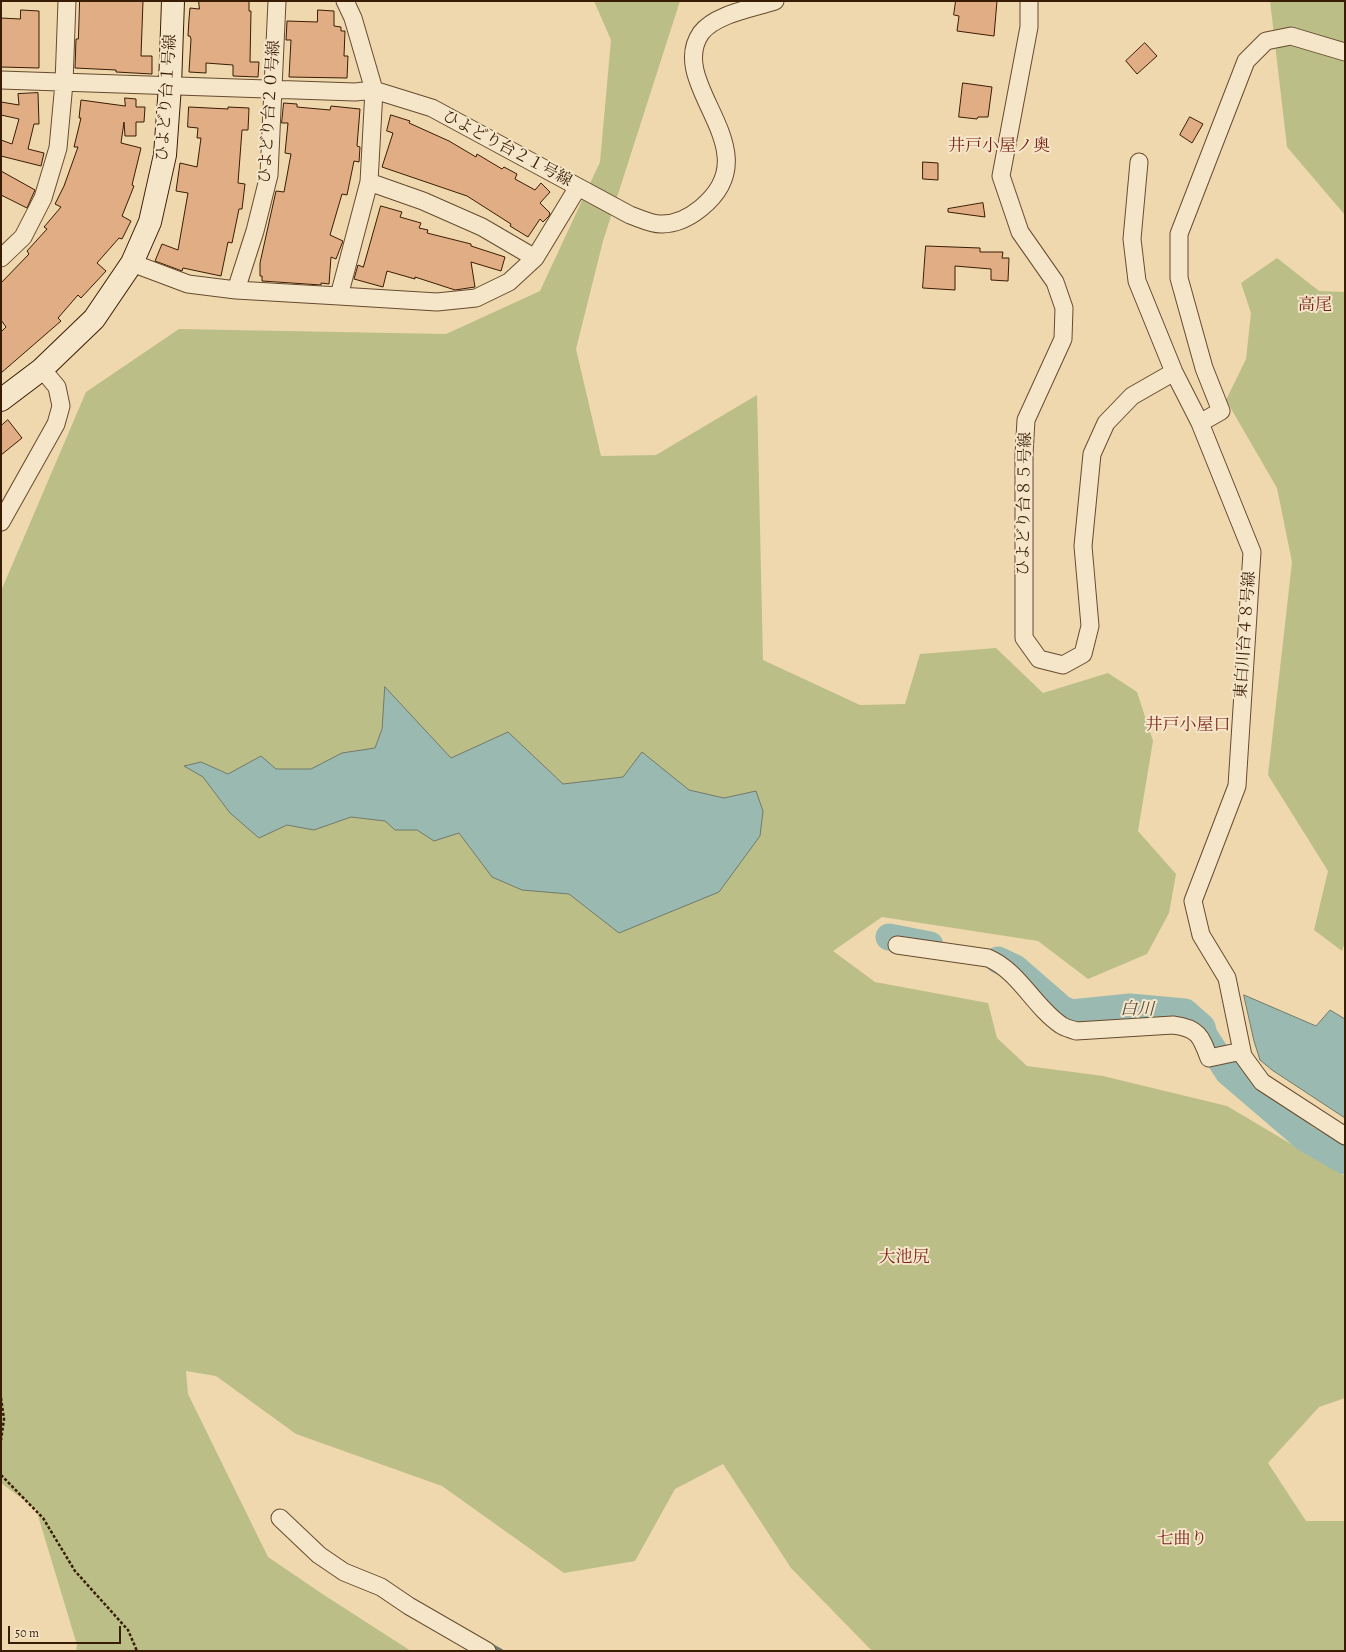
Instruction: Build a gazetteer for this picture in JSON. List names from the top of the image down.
{
  "streets": {
    "street": [
      "ひよどり台１号線",
      "ひよどり台２０号線",
      "ひよどり台２１号線",
      "ひよどり台８５号線",
      "東白川台４８号線"
    ]
  },
  "crossings": [
    ["ひよどり台１号線", "ひよどり台２１号線"],
    ["ひよどり台２０号線", "ひよどり台２１号線"],
    ["ひよどり台８５号線", "東白川台４８号線"]
  ],
  "districts": [
    "井戸小屋ノ奥",
    "高尾",
    "井戸小屋口",
    "大池尻",
    "七曲り"
  ],
  "water": ["白川"],
  "scale_bar": "50 m"
}
